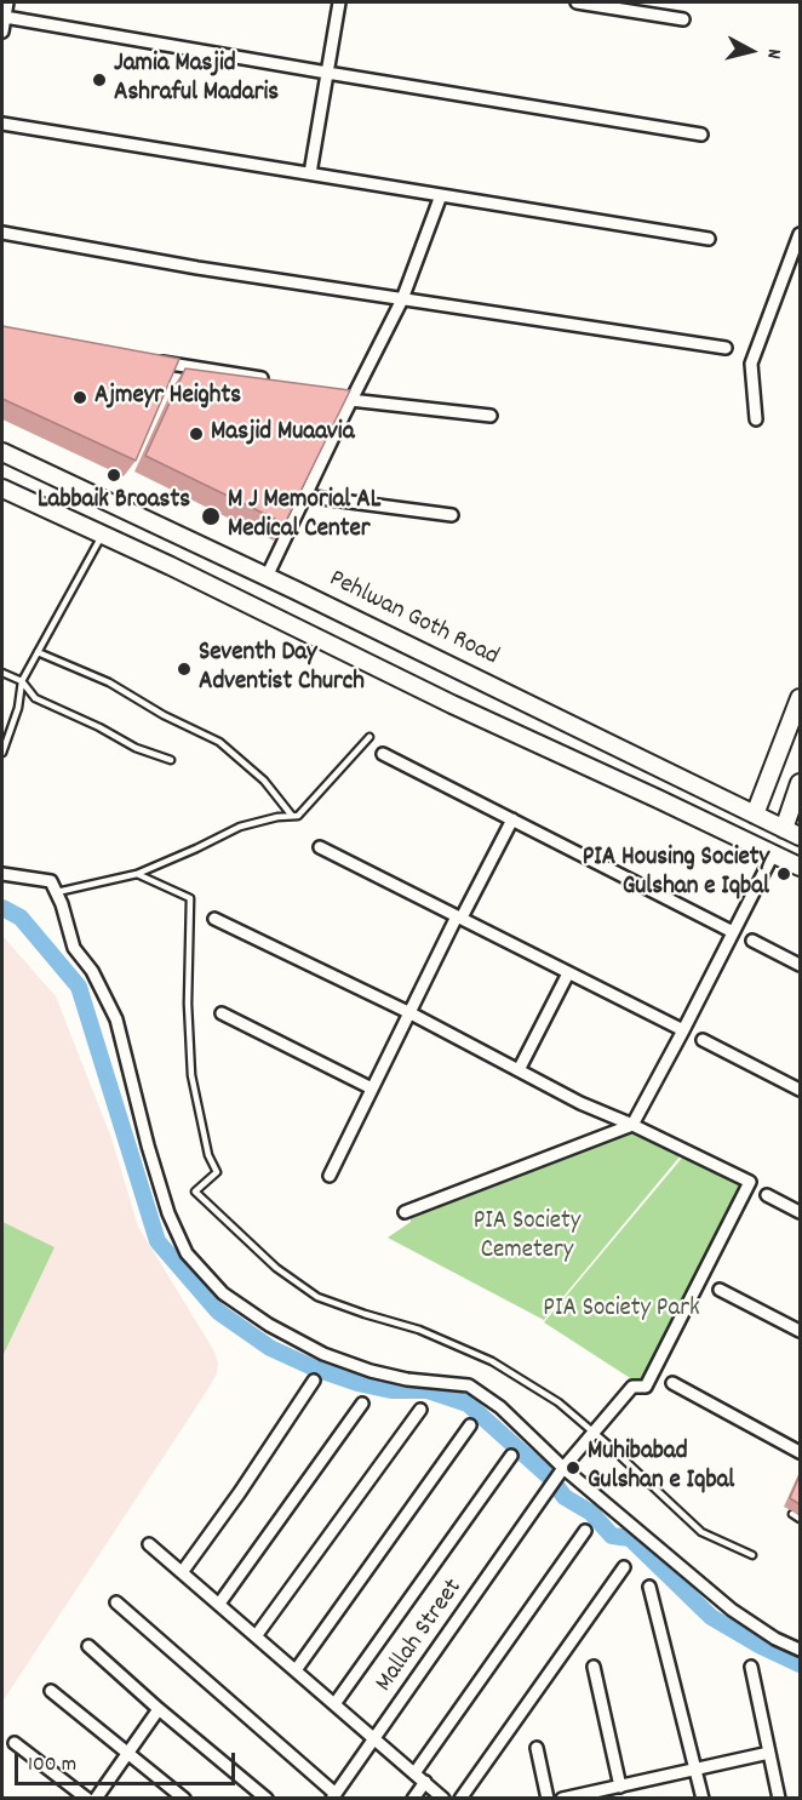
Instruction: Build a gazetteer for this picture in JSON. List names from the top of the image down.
{
  "streets": {
    "main road": ["Pehlwan Goth Road"],
    "street": ["Mallah Street"]
  },
  "parks": ["PIA Society Cemetery", "PIA Society Park"],
  "places": [
    "Jamia Masjid Ashraful Madaris",
    "Ajmeyr Heights",
    "Masjid Muaavia",
    "Labbaik Broasts",
    "M J Memorial AL Medical Center",
    "Seventh Day Adventist Church",
    "PIA Housing Society Gulshan e Iqbal",
    "Muhibabad Gulshan e Iqbal"
  ],
  "scale_bar": "100 m",
  "north": "right"
}
